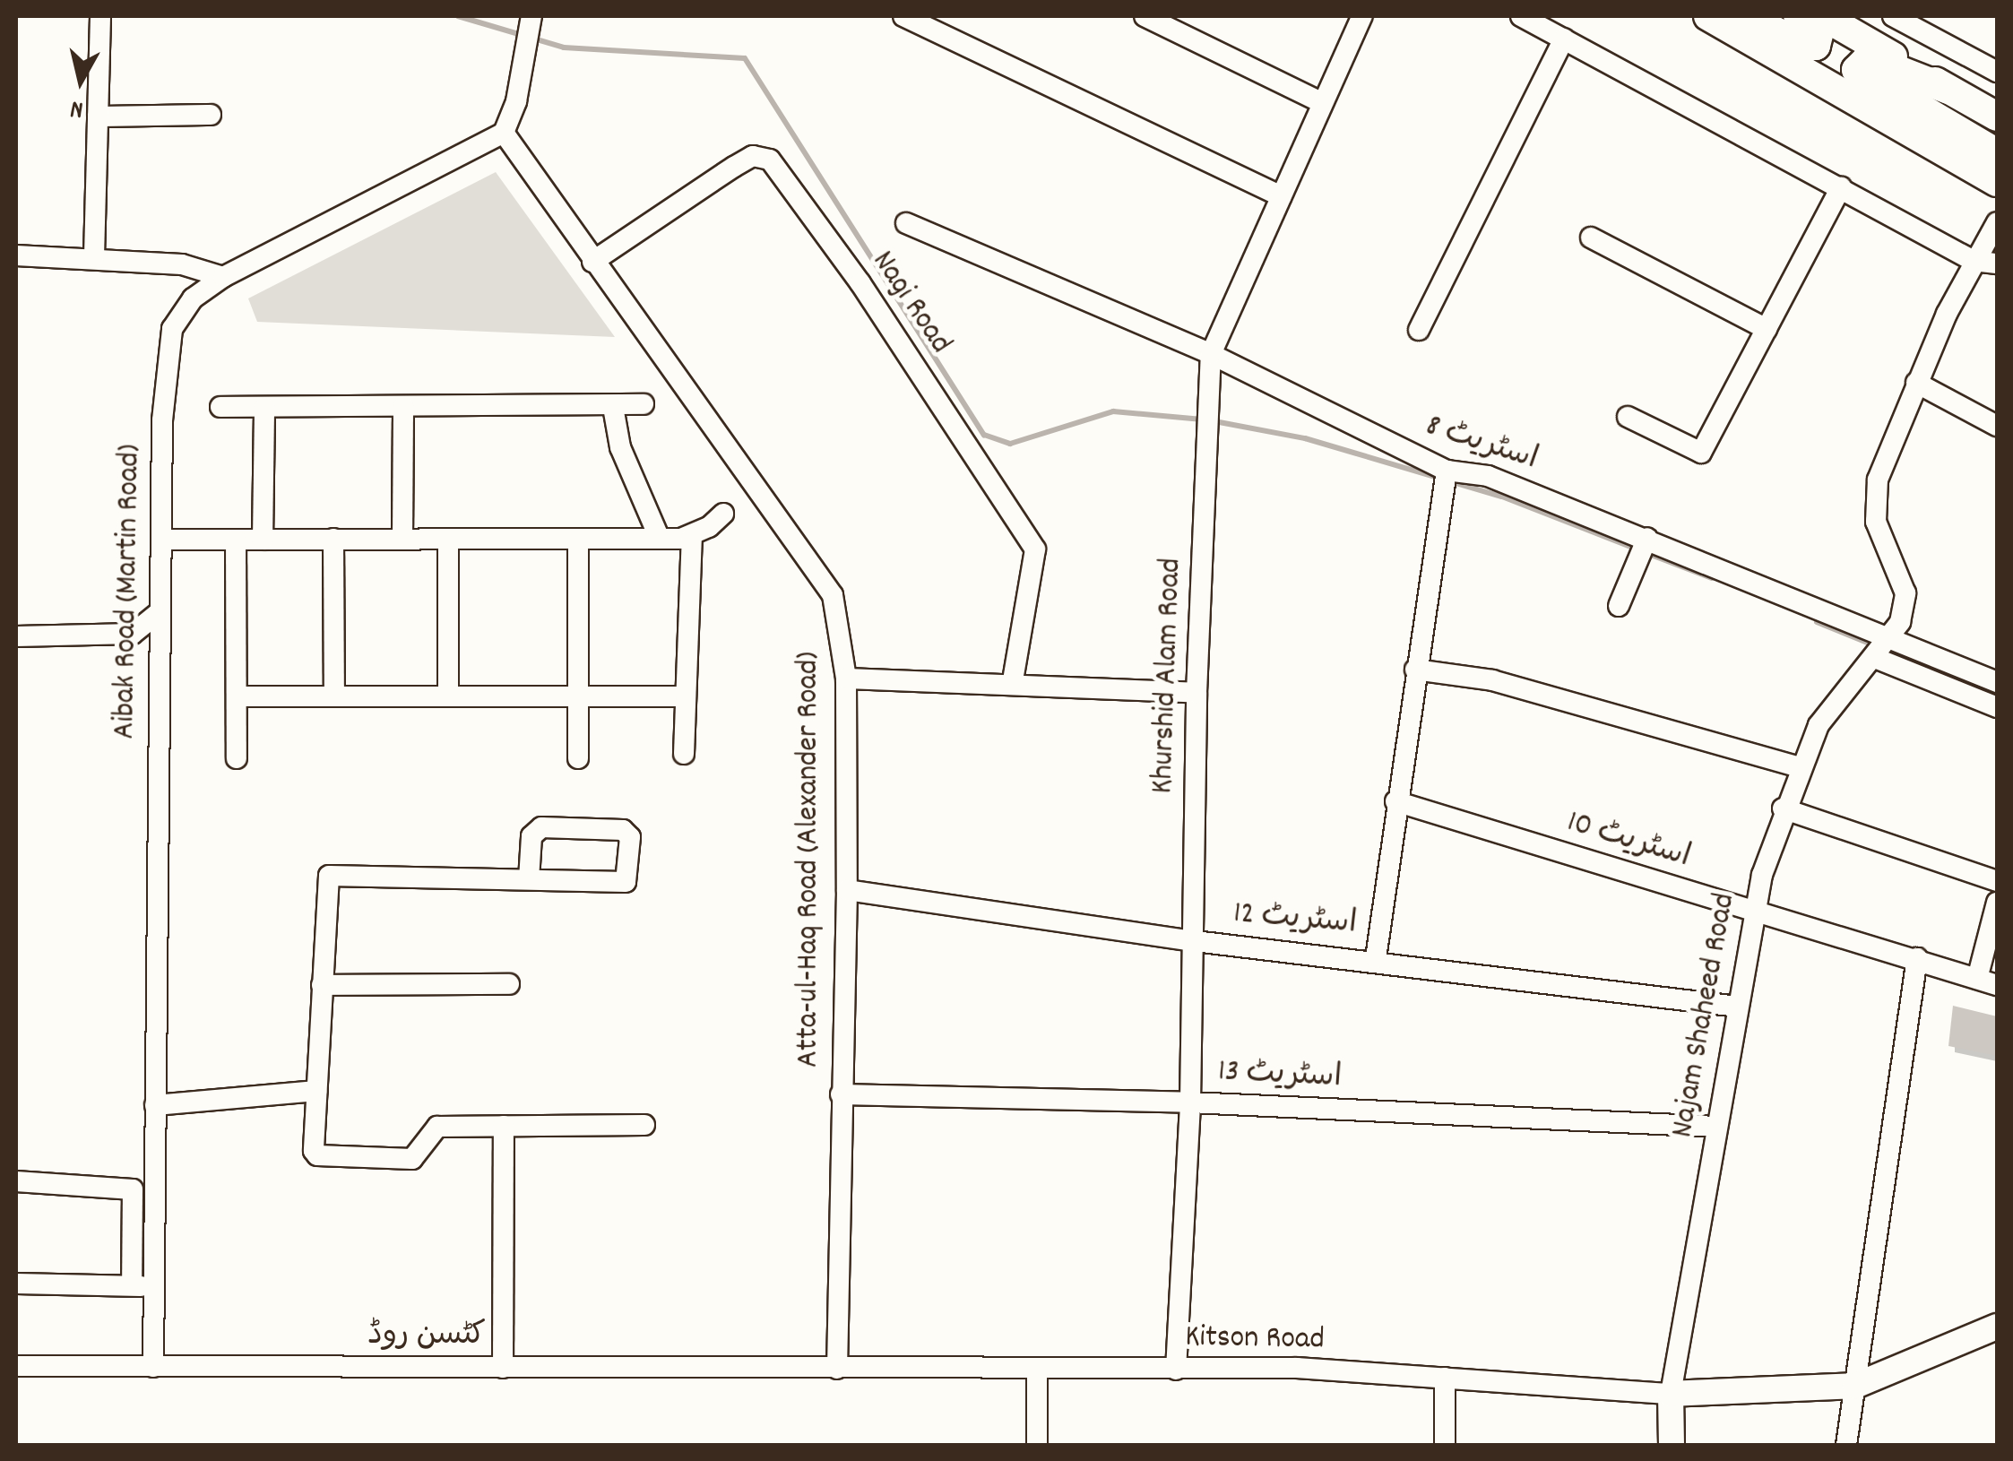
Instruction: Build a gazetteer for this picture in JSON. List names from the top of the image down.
{
  "streets": {
    "street": [
      "Nagi Road",
      "اسٹریٹ 8",
      "Aibak Road (Martin Road)",
      "Khurshid Alam Road",
      "اسٹریٹ 10",
      "Atta-ul-Haq Road (Alexander Road)",
      "اسٹریٹ 12",
      "Najam Shaheed Road",
      "اسٹریٹ 13",
      "کٹسن روڈ",
      "Kitson Road"
    ]
  },
  "crossings": [
    ["Nagi Road", "Atta-ul-Haq Road (Alexander Road)"],
    ["اسٹریٹ 8", "Khurshid Alam Road"],
    ["اسٹریٹ 8", "Najam Shaheed Road"],
    ["Aibak Road (Martin Road)", "Atta-ul-Haq Road (Alexander Road)"],
    ["Aibak Road (Martin Road)", "کٹسن روڈ"],
    ["Khurshid Alam Road", "اسٹریٹ 12"],
    ["Khurshid Alam Road", "اسٹریٹ 13"],
    ["Khurshid Alam Road", "Kitson Road"],
    ["اسٹریٹ 10", "Najam Shaheed Road"],
    ["Atta-ul-Haq Road (Alexander Road)", "اسٹریٹ 12"],
    ["Atta-ul-Haq Road (Alexander Road)", "اسٹریٹ 13"],
    ["Atta-ul-Haq Road (Alexander Road)", "کٹسن روڈ"],
    ["Atta-ul-Haq Road (Alexander Road)", "Kitson Road"],
    ["اسٹریٹ 12", "Najam Shaheed Road"],
    ["Najam Shaheed Road", "اسٹریٹ 13"],
    ["Najam Shaheed Road", "Kitson Road"],
    ["کٹسن روڈ", "Kitson Road"]
  ],
  "north": "bottom"
}
